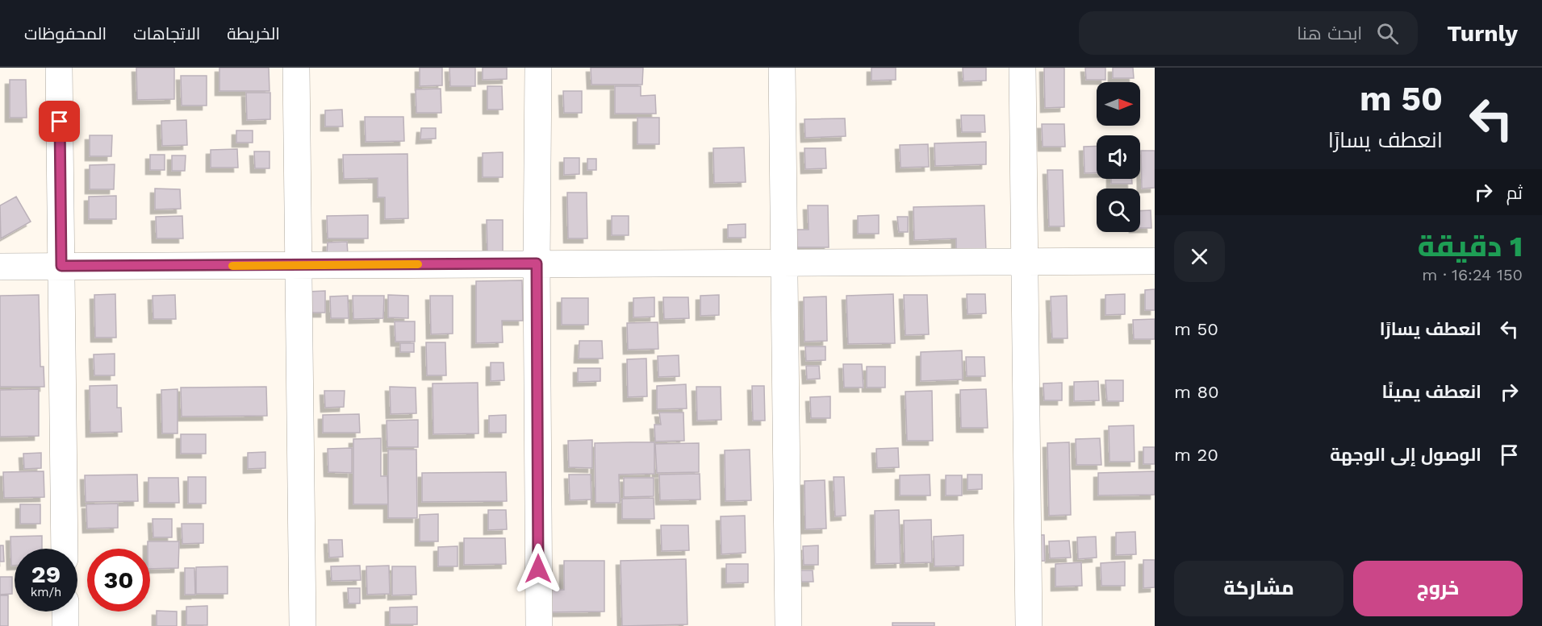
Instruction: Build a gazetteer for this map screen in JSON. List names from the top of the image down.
{
  "north": "right",
  "page": {
    "header": "Turnly",
    "search": "ابحث هنا",
    "nav": ["الخريطة", "الاتجاهات", "المحفوظات"],
    "turn": ["50 m", "انعطف يسارًا"],
    "then": "ثم",
    "heading": ["1 دقيقة", "150 m · 16:24"],
    "list": [
      {
        "name": "انعطف يسارًا",
        "value": "50 m"
      },
      {
        "name": "انعطف يمينًا",
        "value": "80 m"
      },
      {
        "name": "الوصول إلى الوجهة",
        "value": "20 m"
      }
    ],
    "speed": "29 km/h",
    "limit": "30",
    "buttons": ["خروج", "مشاركة"]
  }
}
